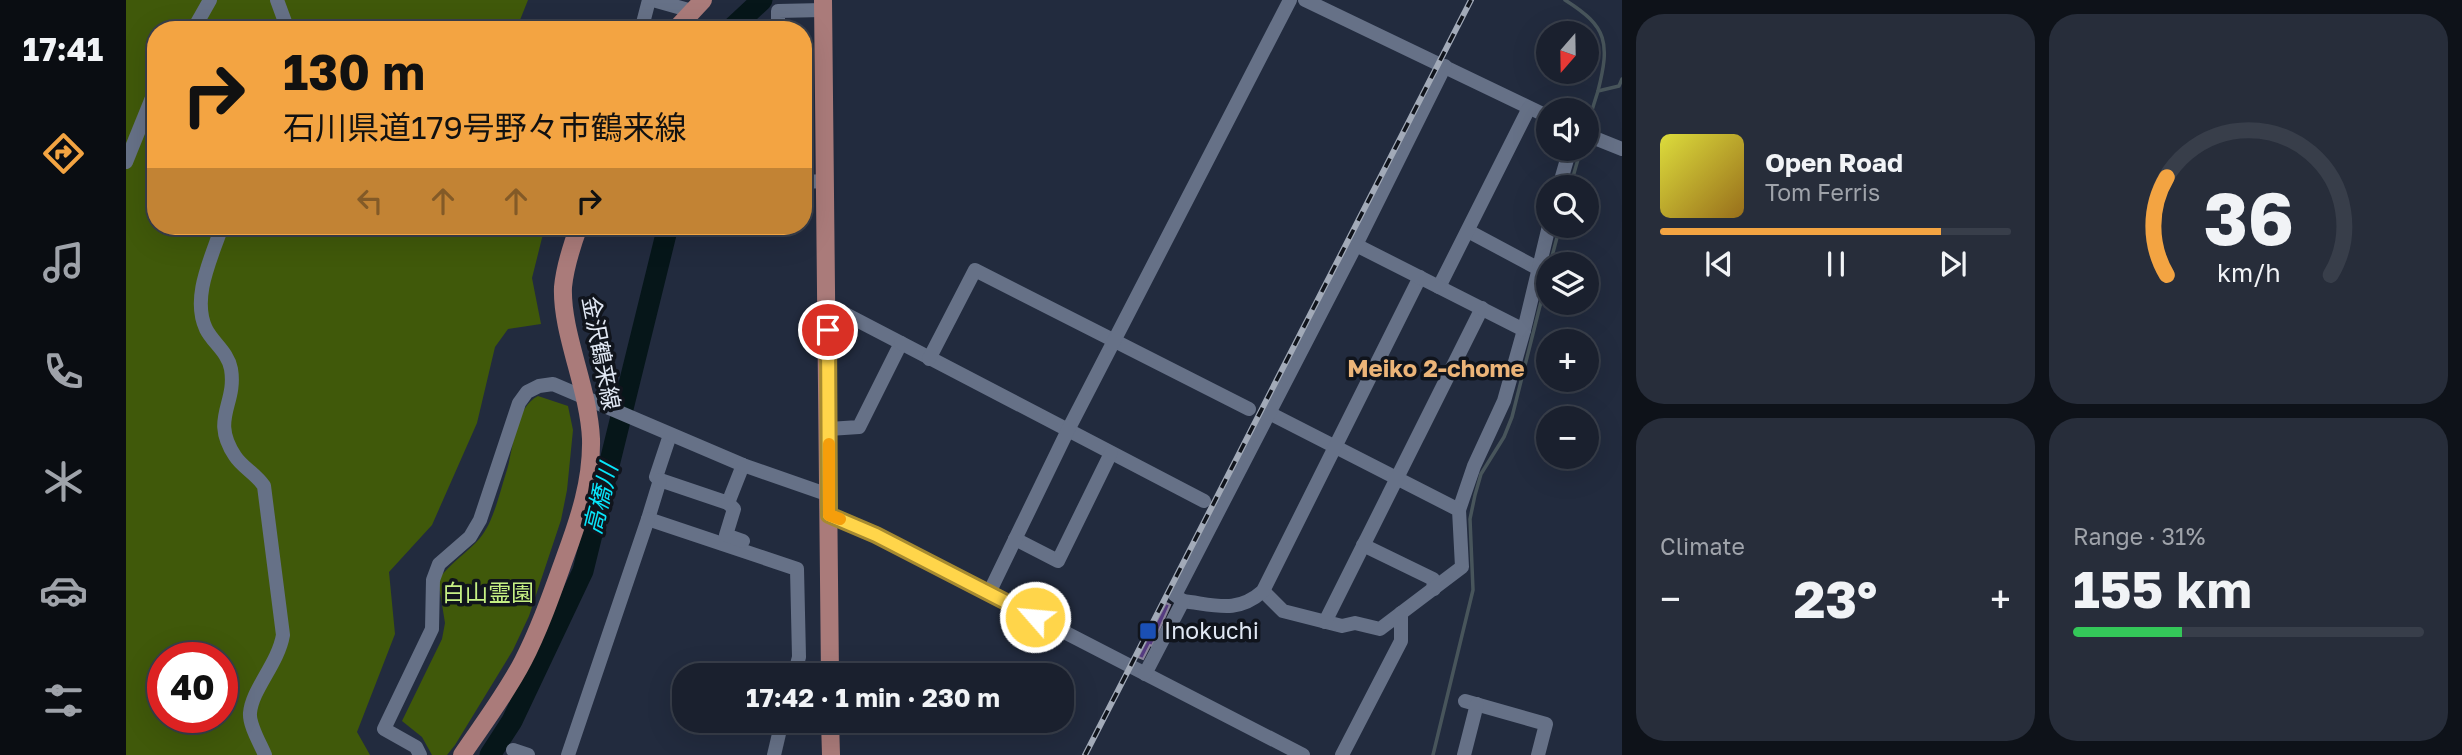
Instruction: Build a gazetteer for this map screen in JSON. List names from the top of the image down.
{
  "streets": {
    "main road": ["金沢鶴来線"]
  },
  "districts": ["Meiko 2-chome"],
  "water": ["高橋川"],
  "parks": ["白山霊園"],
  "places": {
    "transit": ["Inokuchi"]
  },
  "north": "bottom",
  "page": {
    "tabs": "17:41",
    "map_buttons": ["+", "−"],
    "turn": ["130 m", "石川県道179号野々市鶴来線"],
    "song": ["Open Road", "Tom Ferris"],
    "tile": [
      "Climate",
      ["Range · 31%", "155 km"]
    ],
    "heat": ["−", "23°", "+"],
    "limit": "40",
    "trip": "17:42 · 1 min · 230 m",
    "gauge": ["36", "km/h"]
  }
}
